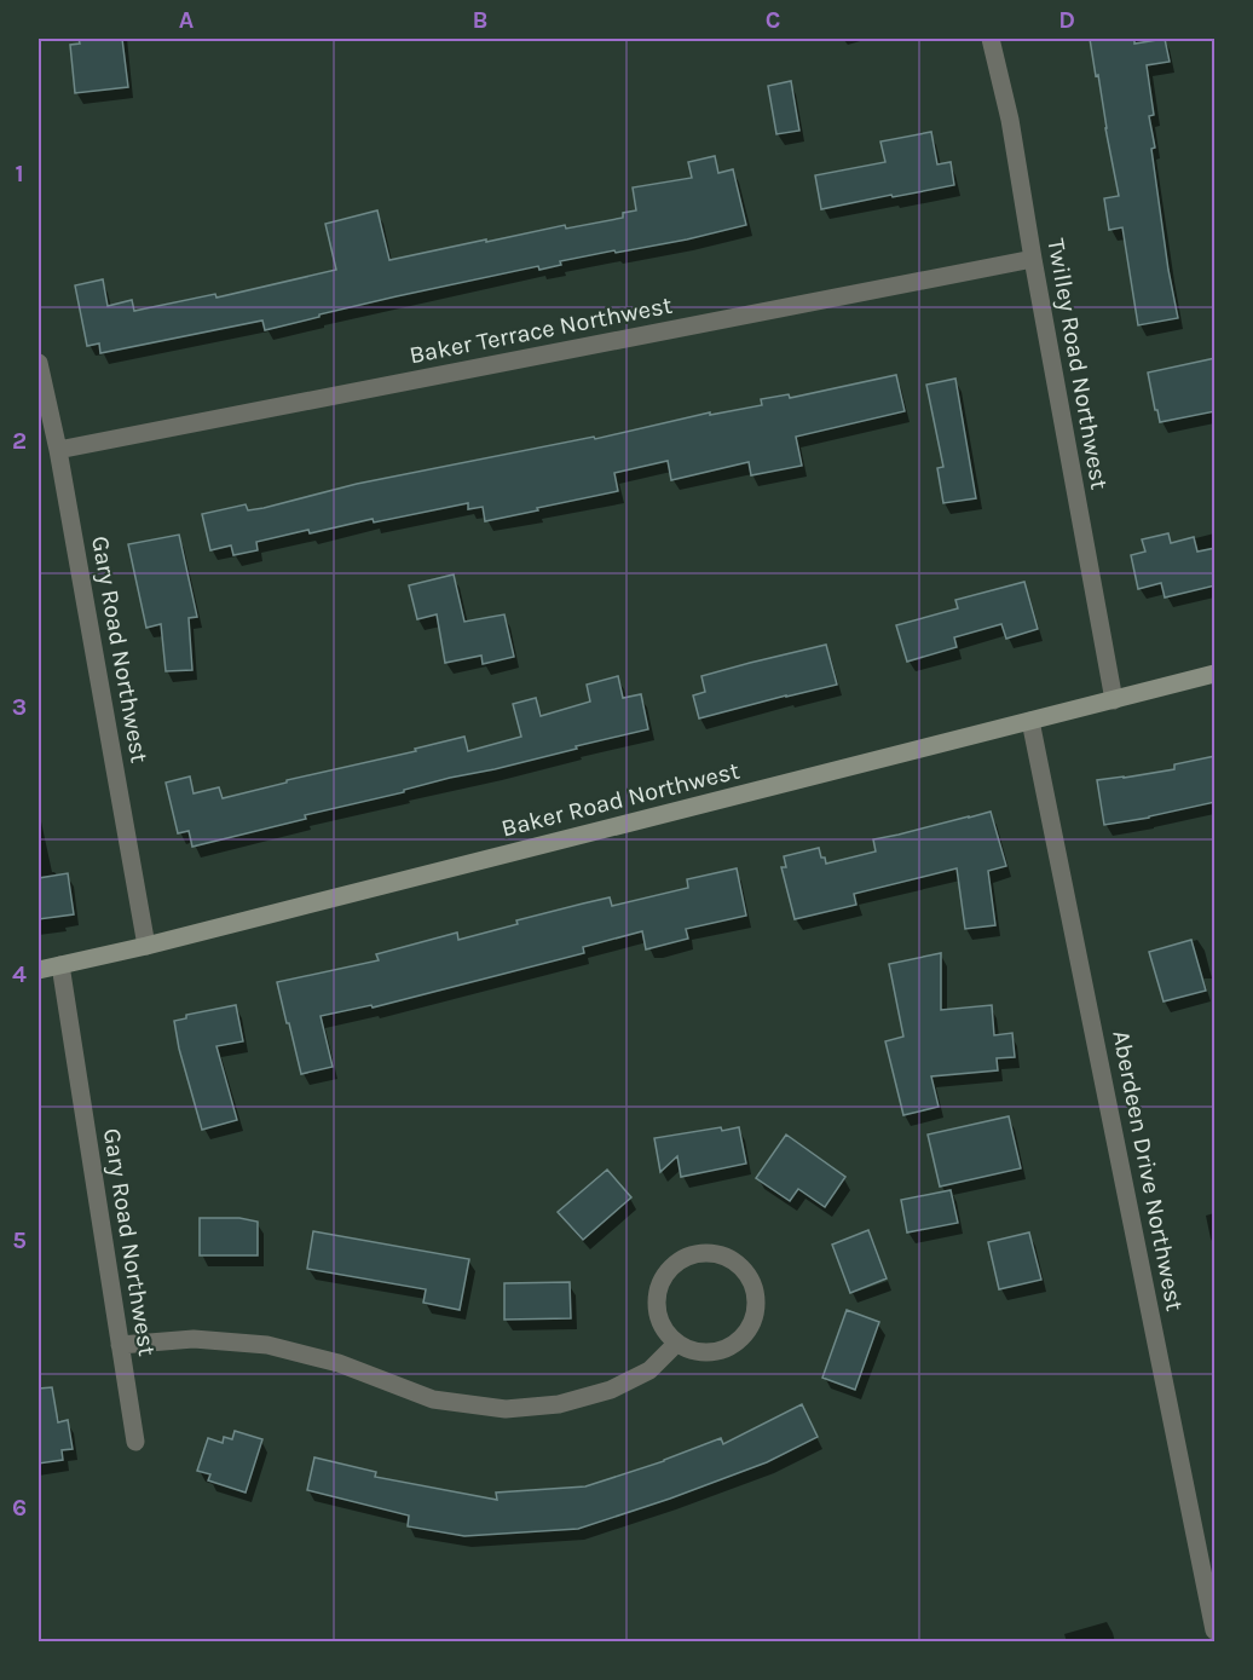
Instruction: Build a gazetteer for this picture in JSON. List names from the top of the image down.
{
  "streets": {
    "street": [
      "Baker Terrace Northwest",
      "Twilley Road Northwest",
      "Gary Road Northwest",
      "Baker Road Northwest",
      "Aberdeen Drive Northwest"
    ]
  },
  "crossings": [
    ["Baker Terrace Northwest", "Twilley Road Northwest"],
    ["Baker Terrace Northwest", "Gary Road Northwest"],
    ["Twilley Road Northwest", "Baker Road Northwest"],
    ["Gary Road Northwest", "Baker Road Northwest"],
    ["Baker Road Northwest", "Aberdeen Drive Northwest"]
  ],
  "grid": {
    "columns": [
      "A",
      "B",
      "C",
      "D"
    ],
    "rows": [
      "1",
      "2",
      "3",
      "4",
      "5",
      "6"
    ]
  }
}
